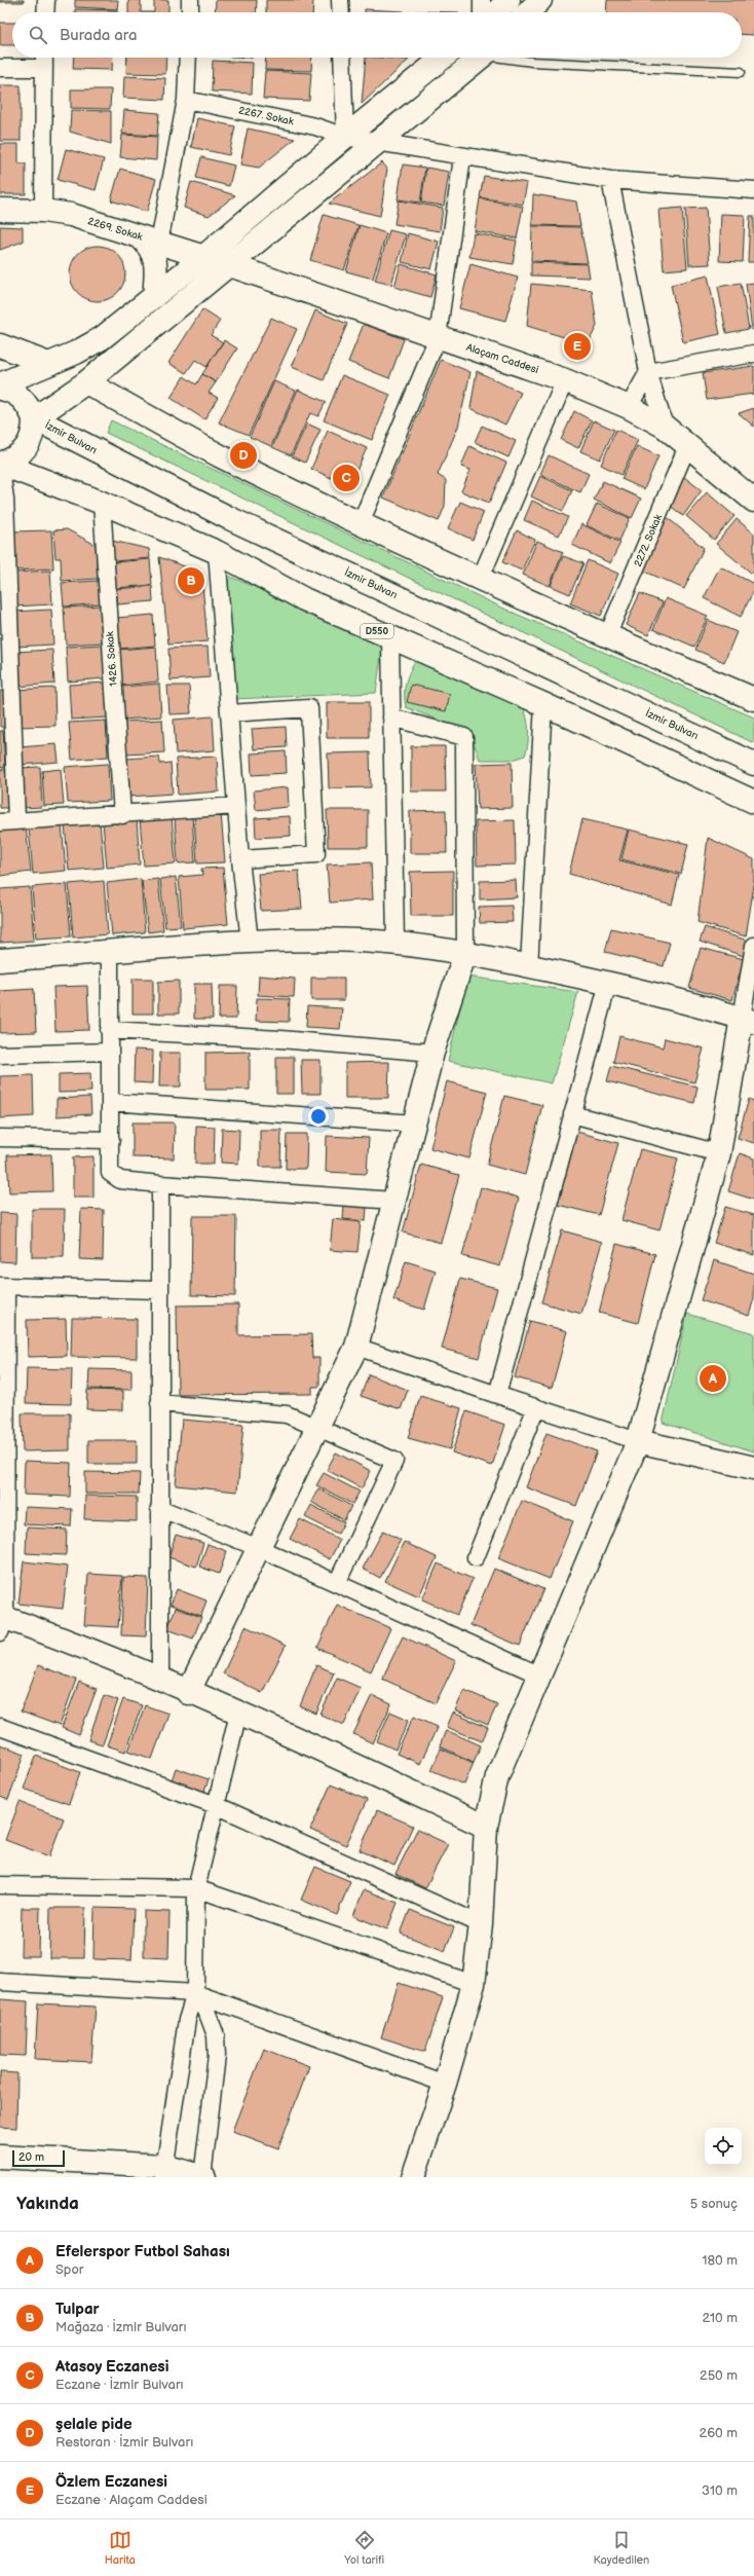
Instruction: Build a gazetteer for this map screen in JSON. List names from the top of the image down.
{
  "streets": {
    "main road": [
      "2269. Sokak",
      "Alaçam Caddesi",
      "İzmir Bulvarı",
      "D550"
    ],
    "street": ["2267. Sokak", "2272. Sokak", "1426. Sokak"]
  },
  "crossings": [
    ["2269. Sokak", "Alaçam Caddesi"],
    ["Alaçam Caddesi", "2272. Sokak"],
    ["D550", "1426. Sokak"]
  ],
  "scale_bar": "20 m",
  "page": {
    "search": "Burada ara",
    "pins": [
      "E",
      "D",
      "C",
      "B",
      "A"
    ],
    "scale": "20 m",
    "heading": ["Yakında", "5 sonuç"],
    "list": [
      {
        "mark": "A",
        "name": "Efelerspor Futbol Sahası",
        "note": "Spor",
        "value": "180 m"
      },
      {
        "mark": "B",
        "name": "Tulpar",
        "note": "Mağaza · İzmir Bulvarı",
        "value": "210 m"
      },
      {
        "mark": "C",
        "name": "Atasoy Eczanesi",
        "note": "Eczane · İzmir Bulvarı",
        "value": "250 m"
      },
      {
        "mark": "D",
        "name": "şelale pide",
        "note": "Restoran · İzmir Bulvarı",
        "value": "260 m"
      },
      {
        "mark": "E",
        "name": "Özlem Eczanesi",
        "note": "Eczane · Alaçam Caddesi",
        "value": "310 m"
      }
    ],
    "nav": ["Harita", "Yol tarifi", "Kaydedilen"]
  }
}
